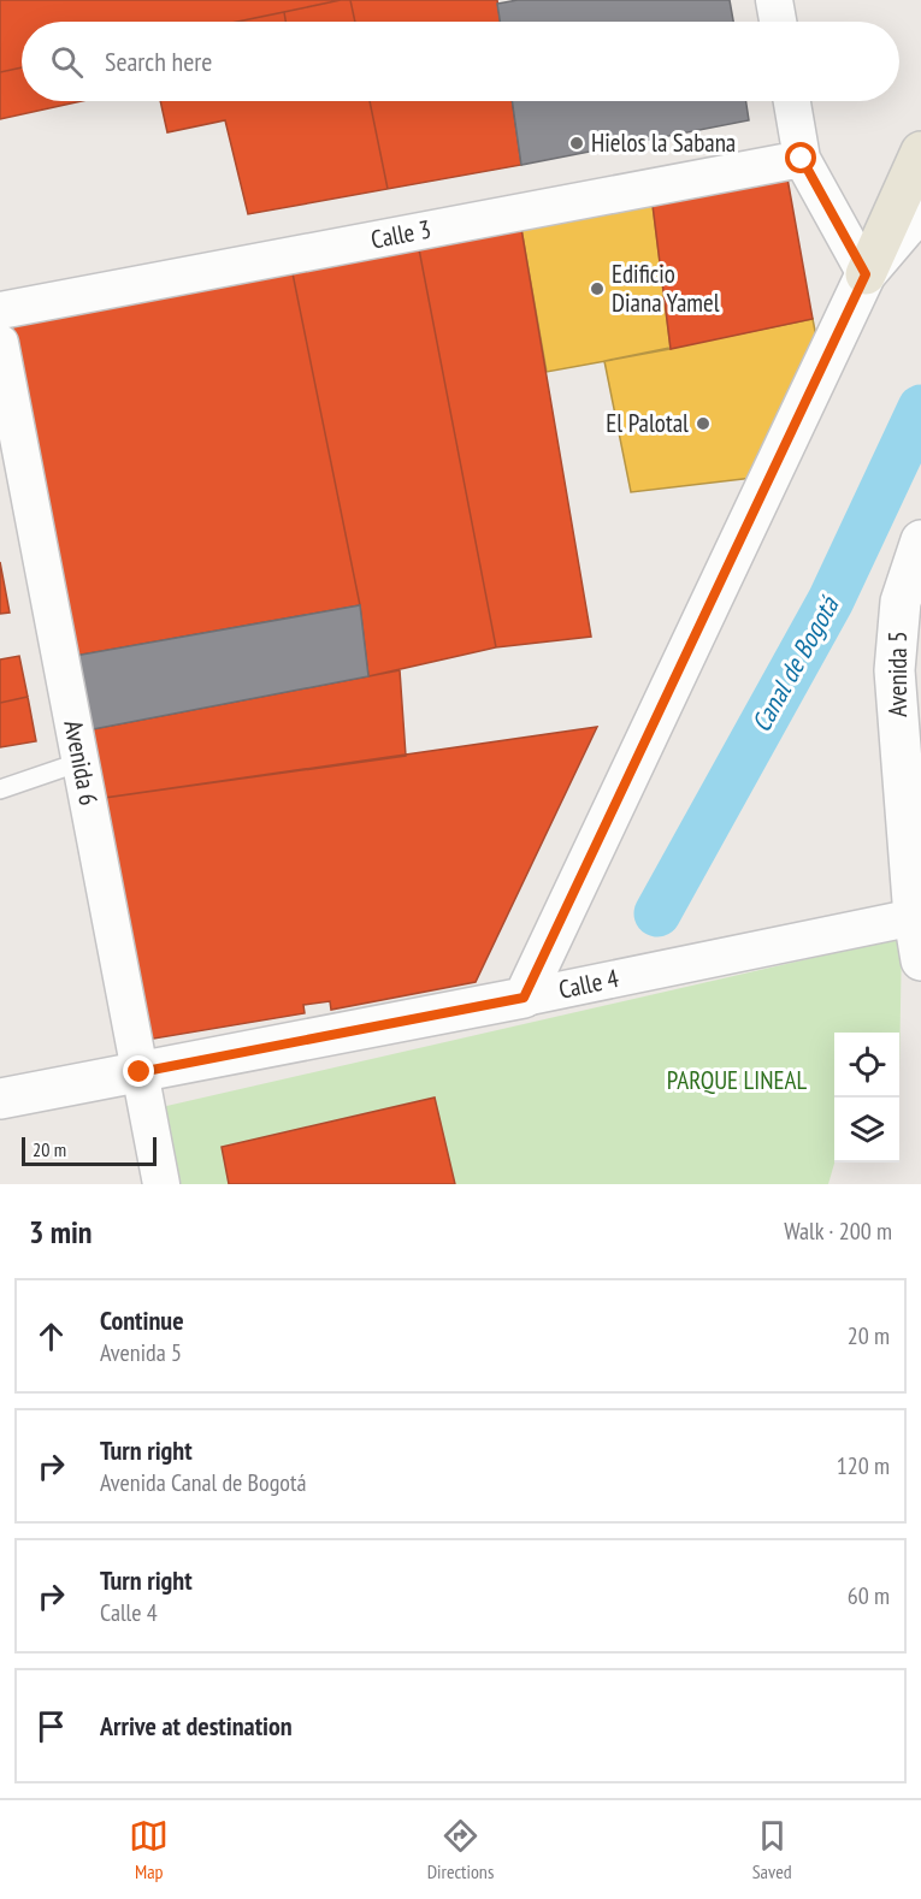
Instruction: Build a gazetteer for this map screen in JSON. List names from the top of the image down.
{
  "streets": {
    "main road": ["Avenida 5", "Calle 4"],
    "street": ["Calle 3", "Avenida 6"]
  },
  "crossings": [
    ["Avenida 5", "Calle 4"],
    ["Avenida 6", "Calle 4"]
  ],
  "water": ["Canal de Bogotá"],
  "parks": ["PARQUE LINEAL"],
  "places": ["Hielos la Sabana", "Edificio Diana Yamel", "El Palotal"],
  "scale_bar": "20 m",
  "page": {
    "search": "Search here",
    "scale": "20 m",
    "heading": ["3 min", "Walk · 200 m"],
    "list": [
      ["Continue", "Avenida 5", "20 m"],
      ["Turn right", "Avenida Canal de Bogotá", "120 m"],
      ["Turn right", "Calle 4", "60 m"],
      "Arrive at destination"
    ],
    "nav": ["Map", "Directions", "Saved"]
  }
}
